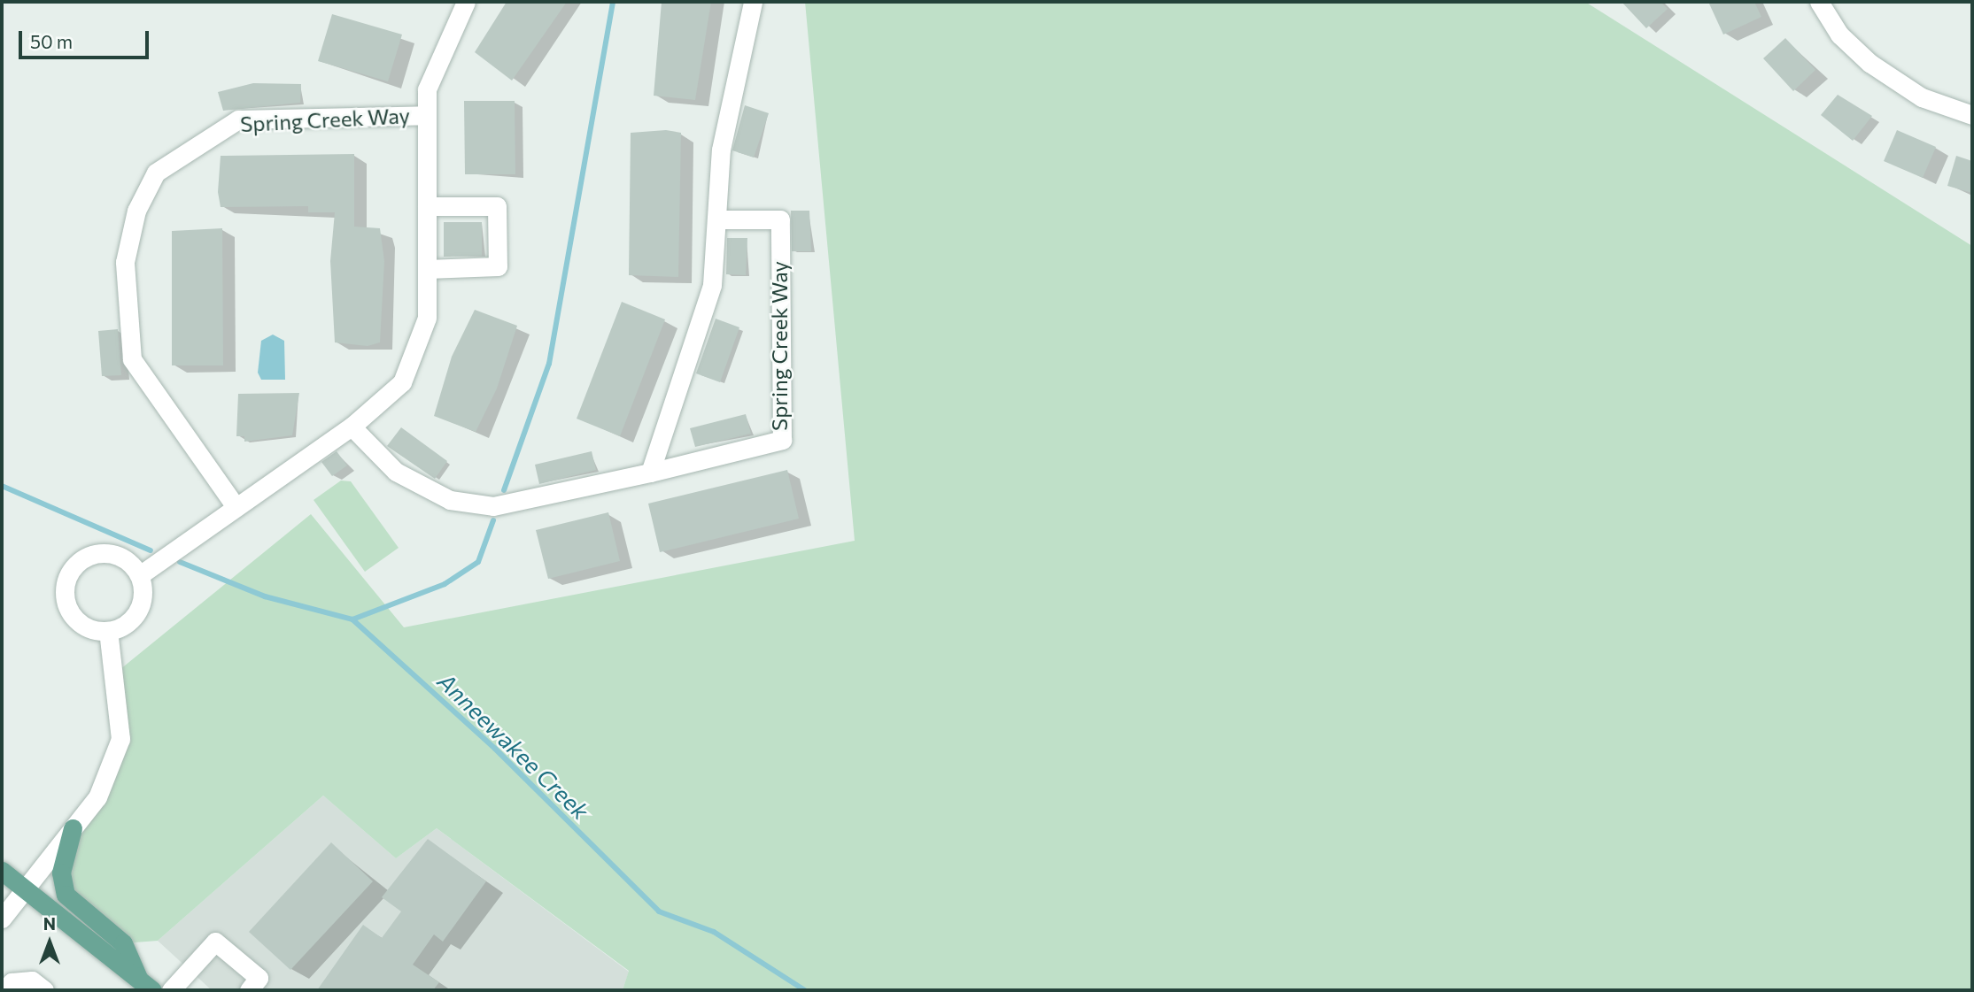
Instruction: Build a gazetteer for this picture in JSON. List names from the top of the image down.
{
  "streets": {
    "street": ["Spring Creek Way"]
  },
  "water": ["Anneewakee Creek"],
  "scale_bar": "50 m",
  "north": "top"
}
